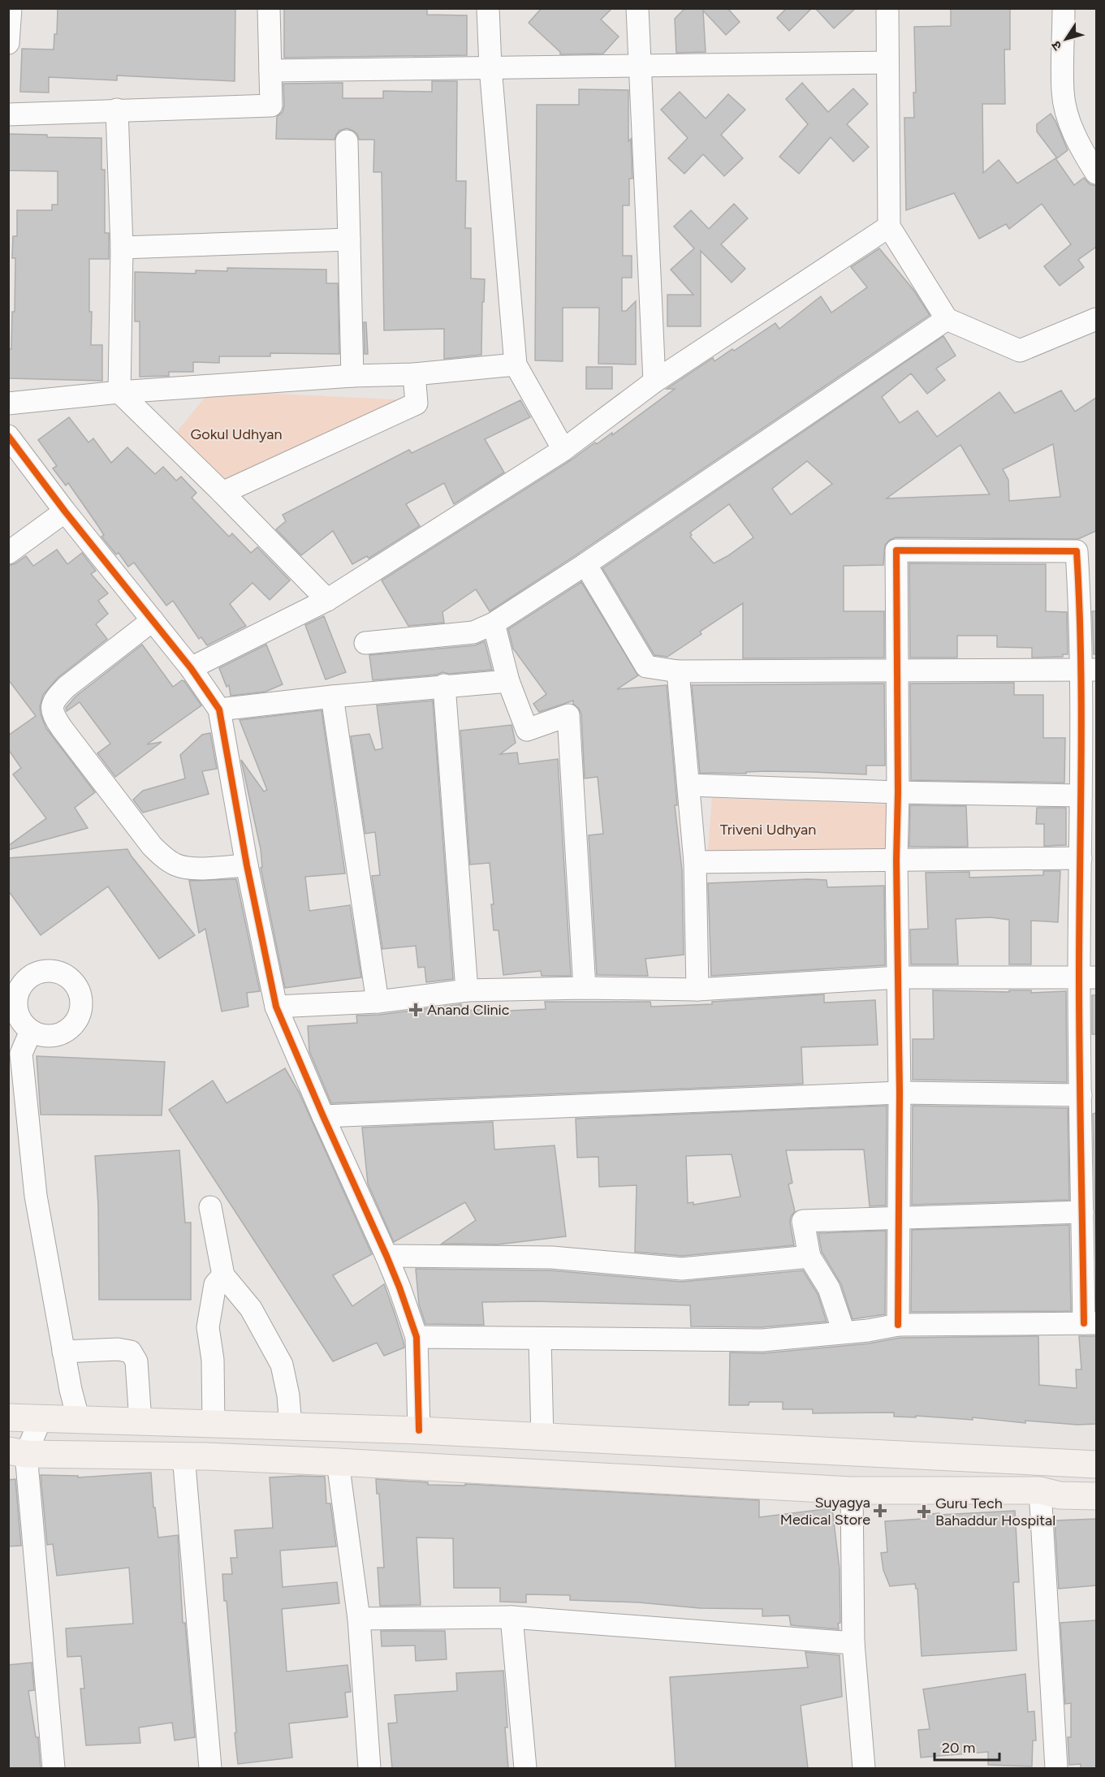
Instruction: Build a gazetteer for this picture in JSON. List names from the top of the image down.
{
  "parks": ["Gokul Udhyan", "Triveni Udhyan"],
  "places": {
    "health": ["Anand Clinic", "Suyagya Medical Store", "Guru Tech Bahaddur Hospital"]
  },
  "scale_bar": "20 m",
  "north": "bottom left"
}
